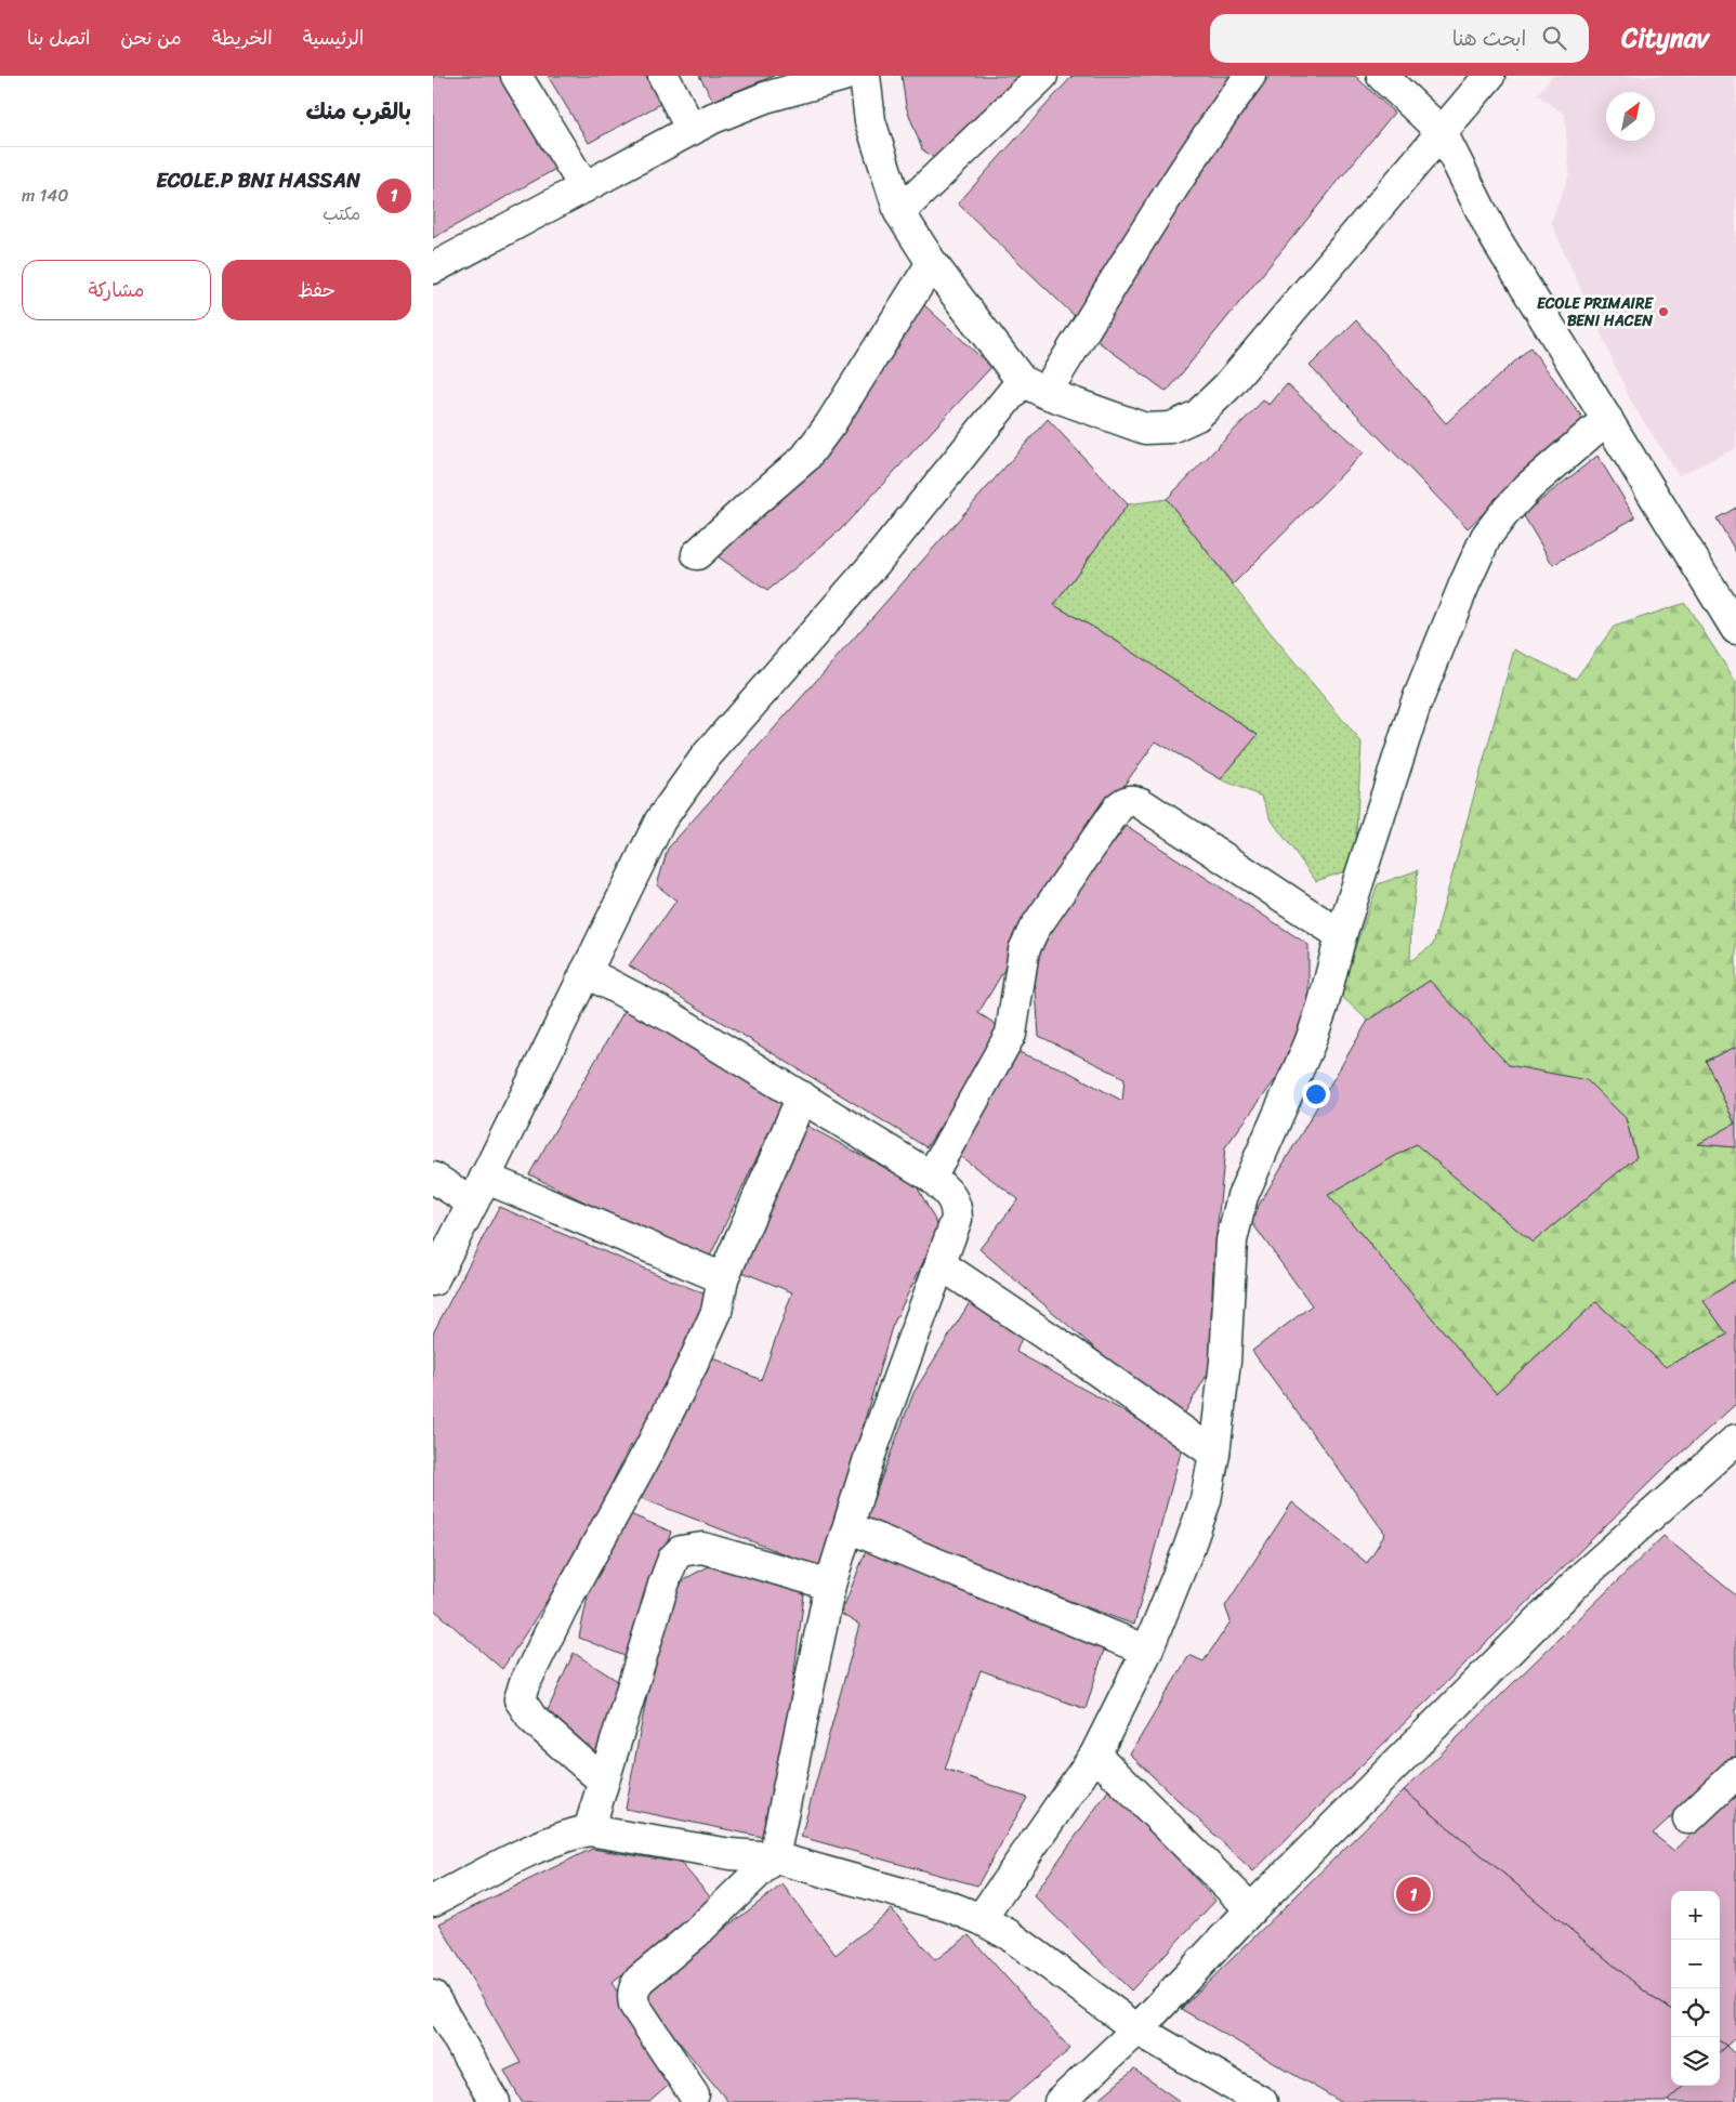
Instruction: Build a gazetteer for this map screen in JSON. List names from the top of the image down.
{
  "places": ["ECOLE PRIMAIRE BENI HACEN"],
  "north": "top right",
  "page": {
    "header": "Citynav",
    "search": "ابحث هنا",
    "nav": [
      "الرئيسية",
      "الخريطة",
      "من نحن",
      "اتصل بنا"
    ],
    "heading": "بالقرب منك",
    "list": [
      {
        "mark": "1",
        "name": "ECOLE.P BNI HASSAN",
        "note": "مكتب",
        "value": "140 m"
      }
    ],
    "buttons": ["حفظ", "مشاركة"],
    "pins": "1",
    "map_buttons": ["+", "−"]
  }
}
